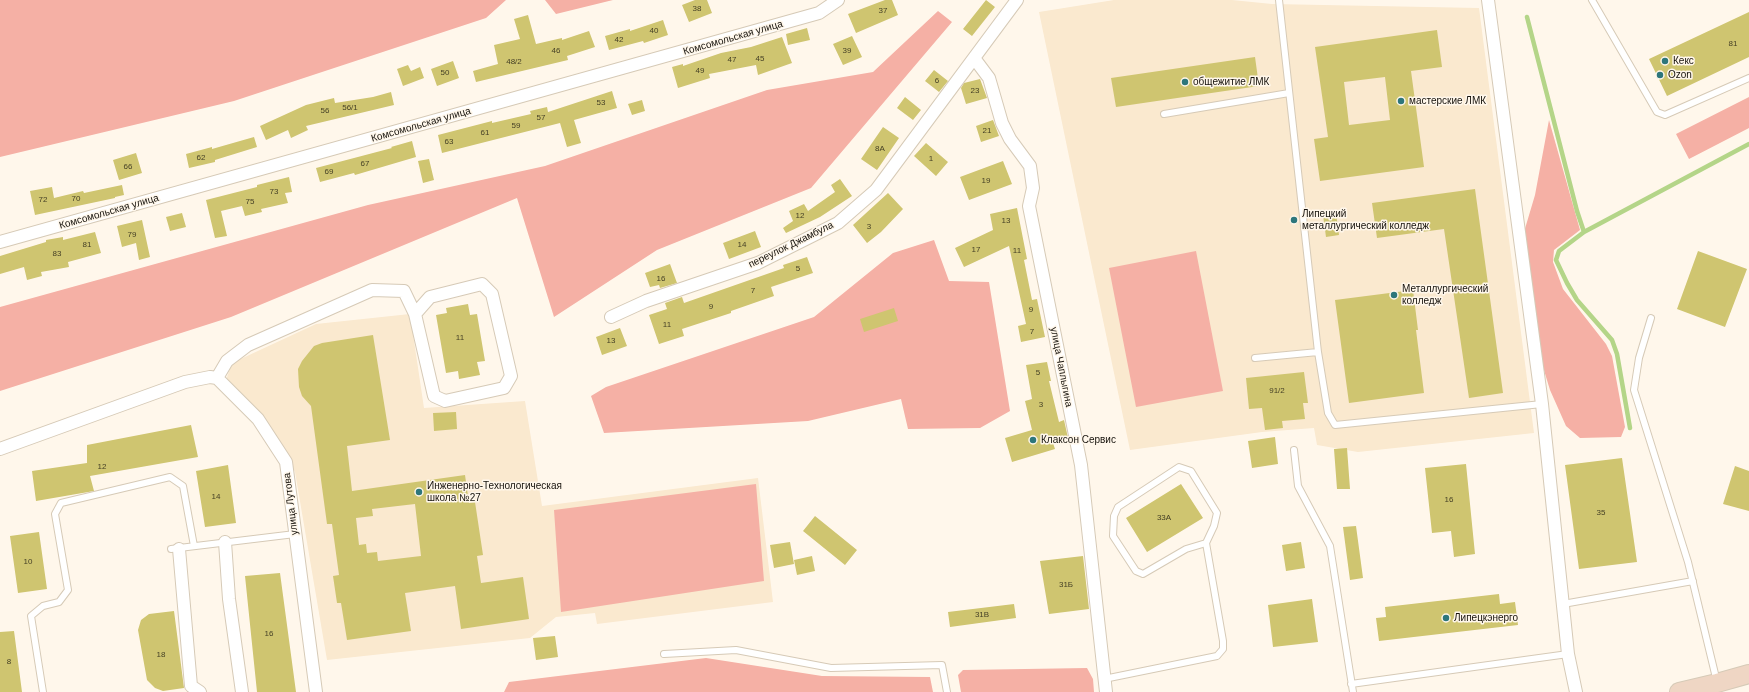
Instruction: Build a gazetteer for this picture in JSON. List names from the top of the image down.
{
  "streets": {
    "street": [
      "Комсомольская улица",
      "переулок Джамбула",
      "улица Чаплыгина",
      "улица Лутова"
    ]
  },
  "crossings": [
    ["переулок Джамбула", "улица Чаплыгина"]
  ],
  "places": [
    "Кекс",
    "Ozon",
    "общежитие ЛМК",
    "мастерские ЛМК",
    "Липецкий металлургический колледж",
    "Металлургический колледж",
    "Клаксон Сервис",
    "Инженерно-Технологическая школа №27",
    "Липецкэнерго"
  ],
  "house_numbers": [
    "38",
    "37",
    "40",
    "42",
    "81",
    "46",
    "39",
    "45",
    "47",
    "48/2",
    "49",
    "50",
    "6",
    "23",
    "53",
    "56/1",
    "56",
    "57",
    "59",
    "21",
    "61",
    "63",
    "8А",
    "62",
    "1",
    "67",
    "66",
    "69",
    "19",
    "73",
    "70",
    "72",
    "75",
    "12",
    "13",
    "3",
    "79",
    "81",
    "14",
    "17",
    "11",
    "83",
    "5",
    "16",
    "7",
    "9",
    "9",
    "11",
    "7",
    "11",
    "13",
    "5",
    "91/2",
    "3",
    "12",
    "14",
    "16",
    "35",
    "33А",
    "10",
    "31Б",
    "31В",
    "16",
    "18",
    "8"
  ]
}
